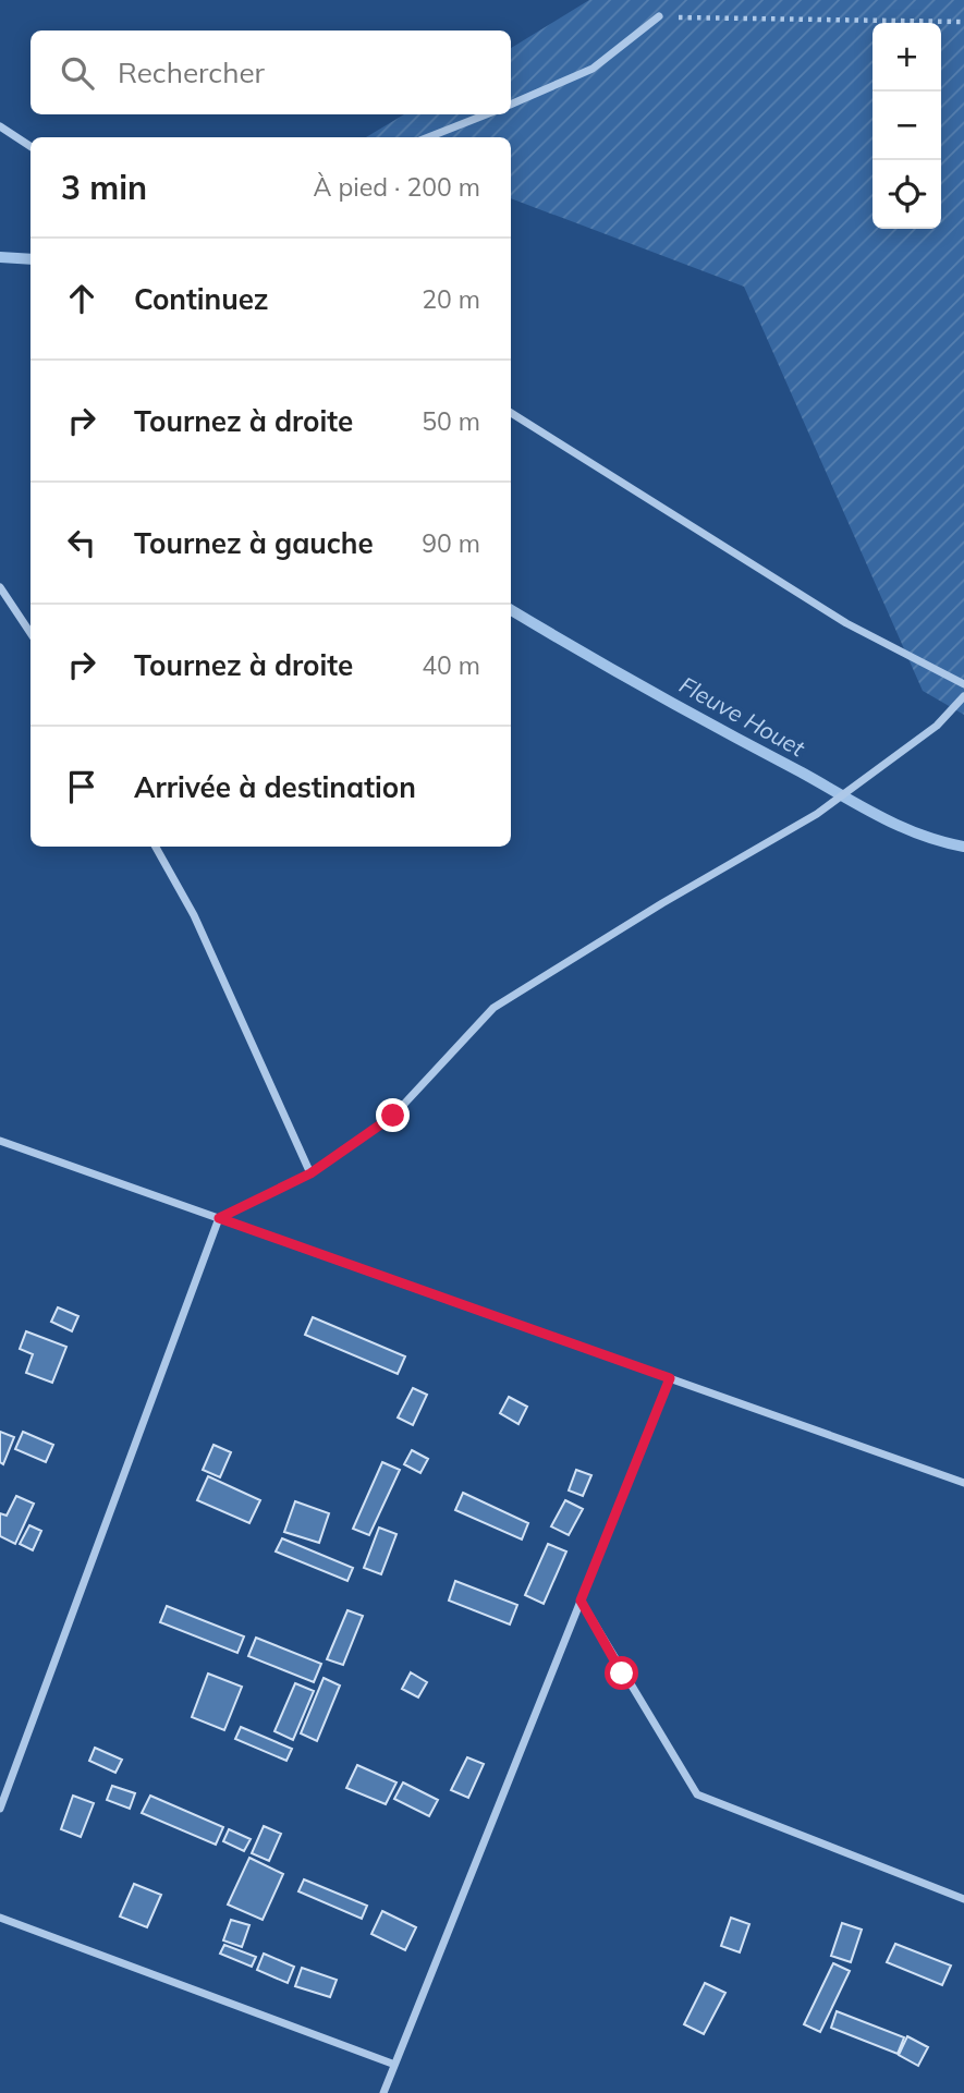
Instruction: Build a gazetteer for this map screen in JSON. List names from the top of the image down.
{
  "water": ["Fleuve Houet"],
  "page": {
    "map_buttons": ["+", "−"],
    "search": "Rechercher",
    "heading": ["3 min", "À pied · 200 m"],
    "list": [
      ["Continuez", "20 m"],
      ["Tournez à droite", "50 m"],
      ["Tournez à gauche", "90 m"],
      ["Tournez à droite", "40 m"],
      "Arrivée à destination"
    ]
  }
}
